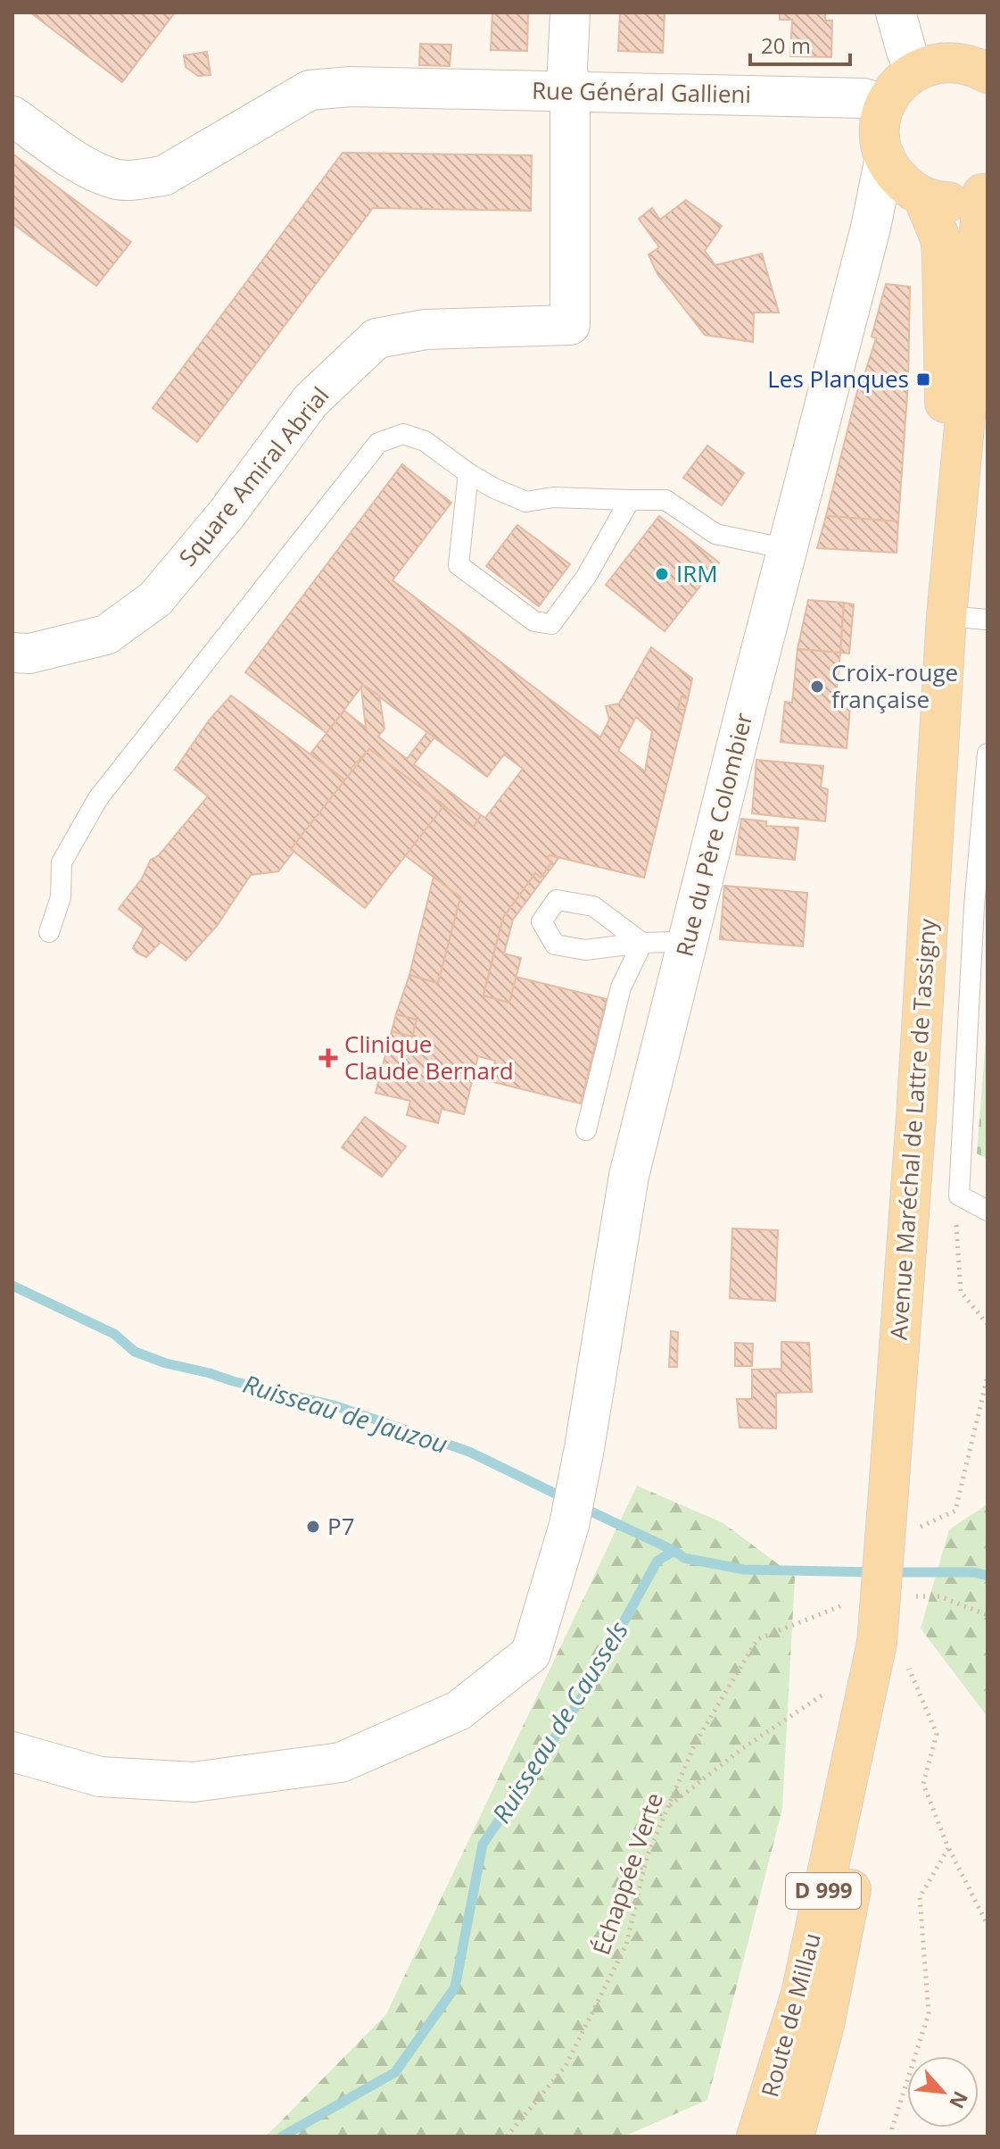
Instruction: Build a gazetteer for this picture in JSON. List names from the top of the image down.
{
  "streets": {
    "main road": ["Avenue Maréchal de Lattre de Tassigny", "D 999", "Route de Millau"],
    "street": ["Rue Général Gallieni", "Square Amiral Abrial", "Rue du Père Colombier"],
    "path": ["Échappée Verte"]
  },
  "crossings": [
    ["Rue Général Gallieni", "Square Amiral Abrial"],
    ["Rue Général Gallieni", "Avenue Maréchal de Lattre de Tassigny"],
    ["Rue du Père Colombier", "Avenue Maréchal de Lattre de Tassigny"],
    ["Avenue Maréchal de Lattre de Tassigny", "Route de Millau"]
  ],
  "water": ["Ruisseau de Jauzou", "Ruisseau de Caussels"],
  "places": {
    "transit": ["Les Planques"],
    "other": ["IRM", "Croix-rouge française", "P7"],
    "health": ["Clinique Claude Bernard"]
  },
  "scale_bar": "20 m",
  "north": "bottom right"
}
